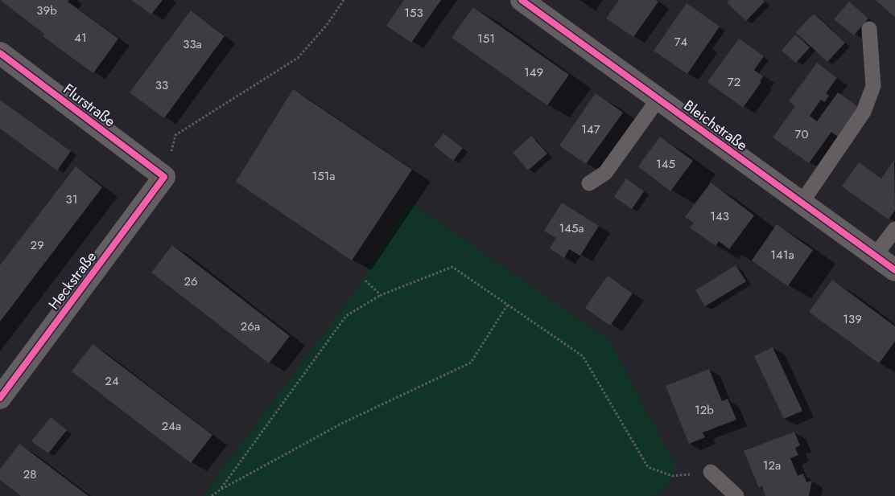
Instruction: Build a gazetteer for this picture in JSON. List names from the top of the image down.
{
  "streets": {
    "street": ["Flurstraße", "Bleichstraße", "Heckstraße"]
  },
  "crossings": [
    ["Flurstraße", "Heckstraße"]
  ],
  "house_numbers": [
    "39b",
    "153",
    "41",
    "151",
    "74",
    "33a",
    "149",
    "72",
    "33",
    "147",
    "70",
    "145",
    "151a",
    "31",
    "143",
    "145a",
    "29",
    "141a",
    "26",
    "139",
    "26a",
    "24",
    "12b",
    "24a",
    "12a",
    "28"
  ]
}
